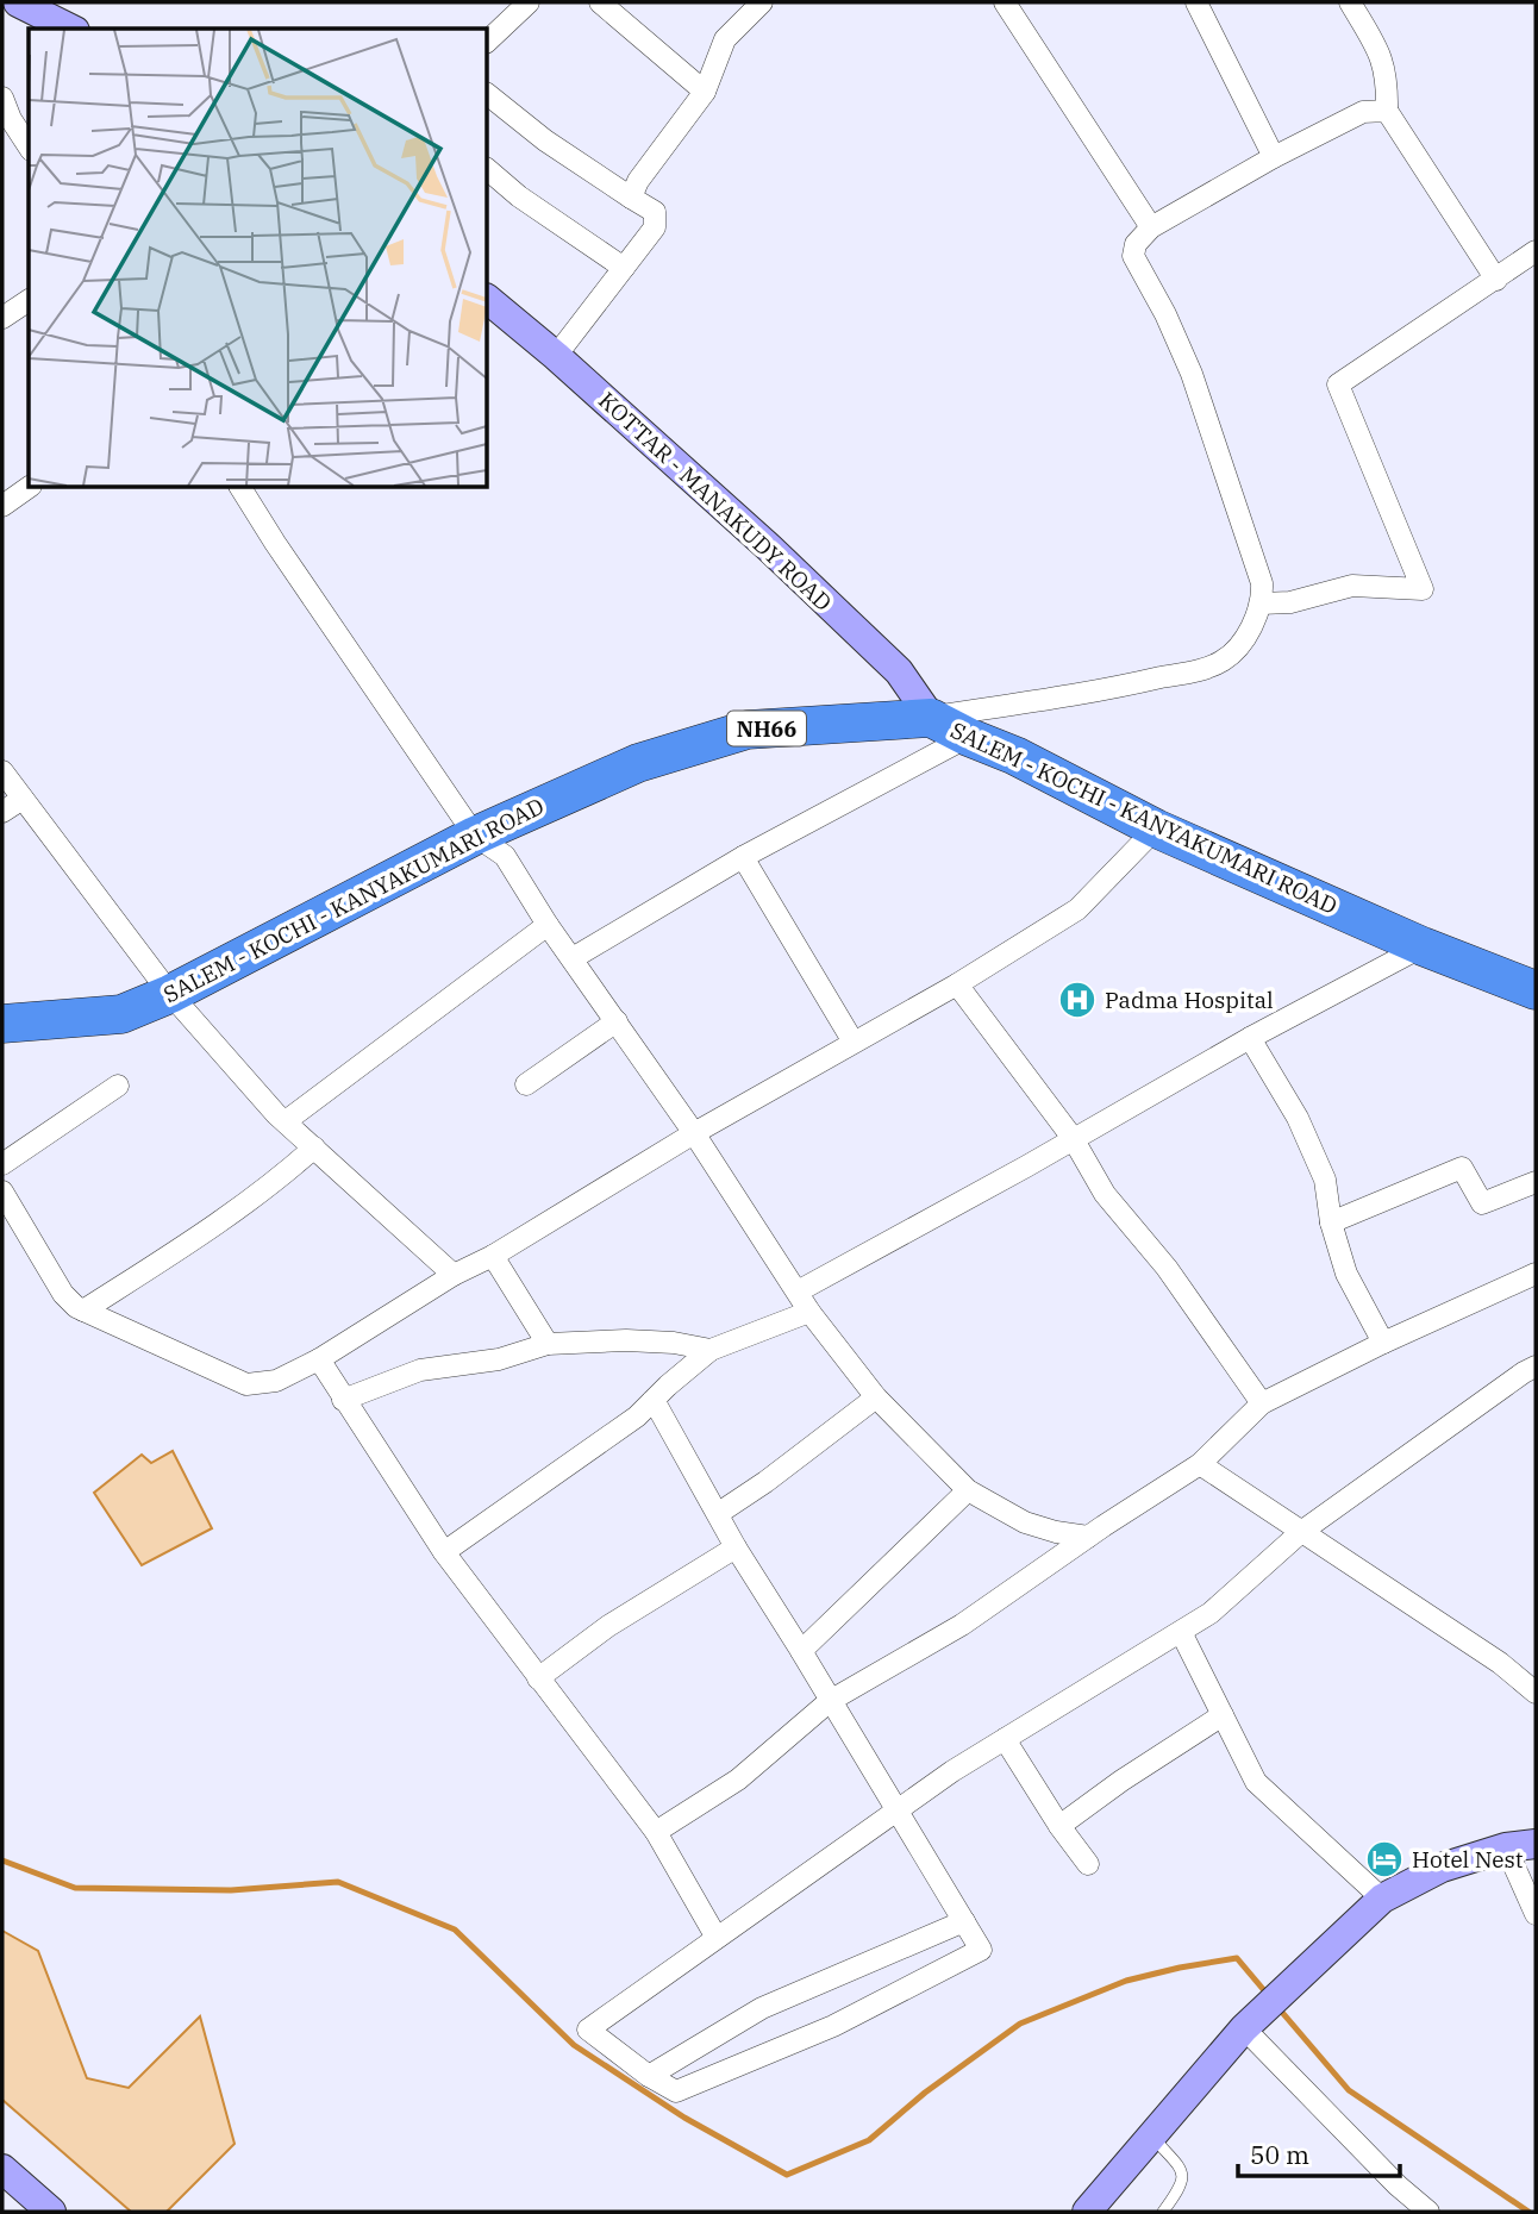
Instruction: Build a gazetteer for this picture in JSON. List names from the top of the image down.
{
  "streets": {
    "highway": ["NH66", "SALEM - KOCHI - KANYAKUMARI ROAD"],
    "main road": ["KOTTAR - MANAKUDY ROAD"]
  },
  "crossings": [
    ["KOTTAR - MANAKUDY ROAD", "SALEM - KOCHI - KANYAKUMARI ROAD"]
  ],
  "places": {
    "hospital": ["Padma Hospital"],
    "hotel": ["Hotel Nest"]
  },
  "scale_bar": "50 m"
}
